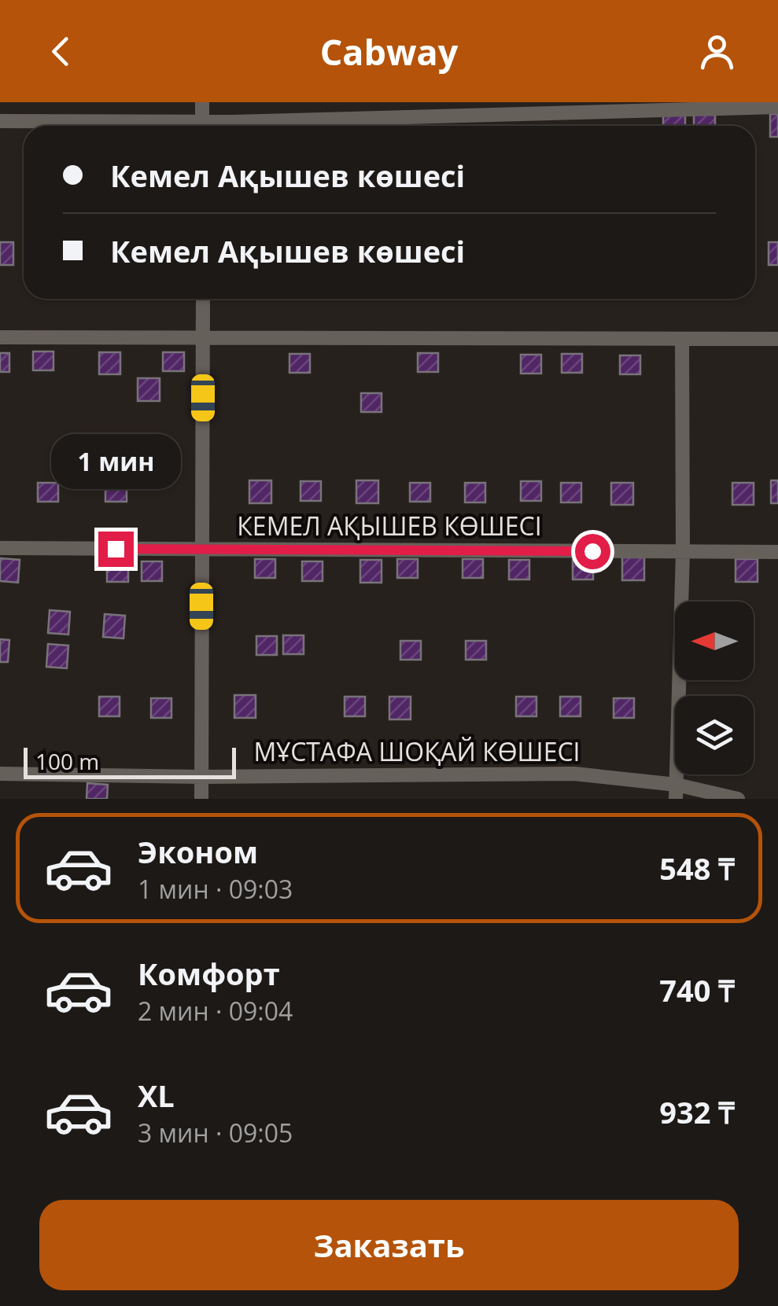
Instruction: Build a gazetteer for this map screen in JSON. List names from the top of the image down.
{
  "streets": {
    "street": ["КЕМЕЛ АҚЫШЕВ КӨШЕСІ", "МҰСТАФА ШОҚАЙ КӨШЕСІ"]
  },
  "scale_bar": "100 m",
  "north": "left",
  "page": {
    "header": "Cabway",
    "banner": ["Кемел Ақышев көшесі", "Кемел Ақышев көшесі"],
    "bubble": "1 мин",
    "scale": "100 m",
    "list": [
      {
        "name": "Эконом",
        "note": "1 мин · 09:03",
        "value": "548 ₸"
      },
      {
        "name": "Комфорт",
        "note": "2 мин · 09:04",
        "value": "740 ₸"
      },
      {
        "name": "XL",
        "note": "3 мин · 09:05",
        "value": "932 ₸"
      }
    ],
    "buttons": "Заказать"
  }
}
